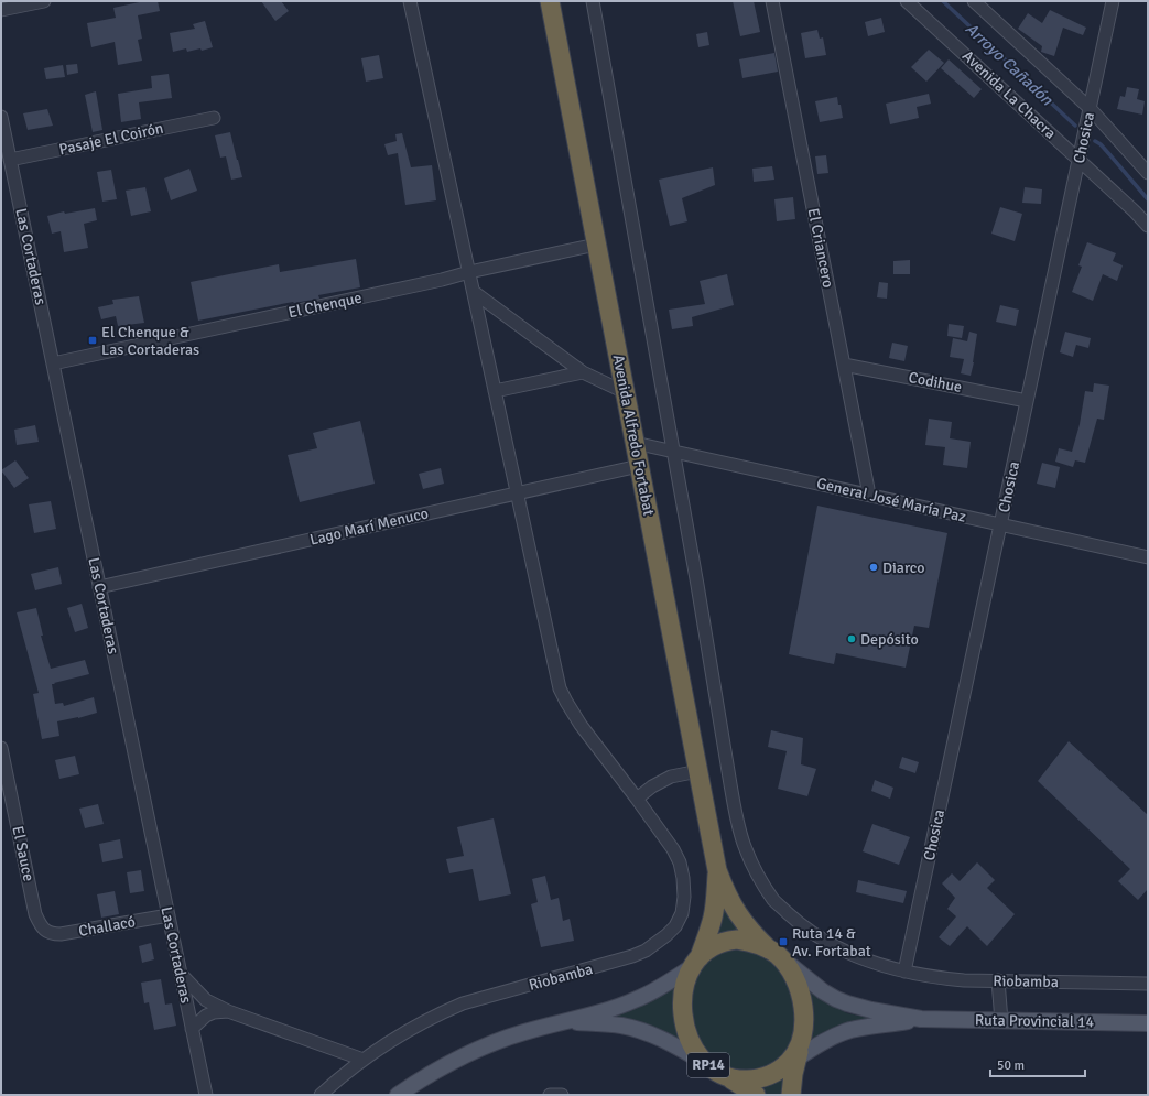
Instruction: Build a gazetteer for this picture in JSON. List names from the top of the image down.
{
  "streets": {
    "highway": ["Avenida Alfredo Fortabat", "Ruta Provincial 14", "RP14"],
    "street": [
      "Avenida La Chacra",
      "Chosica",
      "Pasaje El Coirón",
      "El Criancero",
      "Las Cortaderas",
      "El Chenque",
      "Codihue",
      "General José María Paz",
      "Lago Marí Menuco",
      "El Sauce",
      "Challacó",
      "Riobamba"
    ]
  },
  "crossings": [
    ["Avenida La Chacra", "Chosica"],
    ["Chosica", "Codihue"],
    ["Chosica", "General José María Paz"],
    ["Chosica", "Riobamba"],
    ["Pasaje El Coirón", "Las Cortaderas"],
    ["El Criancero", "Codihue"],
    ["El Criancero", "General José María Paz"],
    ["Las Cortaderas", "El Chenque"],
    ["Las Cortaderas", "Lago Marí Menuco"],
    ["Las Cortaderas", "Challacó"],
    ["El Chenque", "Avenida Alfredo Fortabat"],
    ["El Chenque", "Riobamba"],
    ["Avenida Alfredo Fortabat", "General José María Paz"],
    ["Avenida Alfredo Fortabat", "Lago Marí Menuco"],
    ["Avenida Alfredo Fortabat", "Ruta Provincial 14"],
    ["General José María Paz", "Riobamba"],
    ["Lago Marí Menuco", "Riobamba"],
    ["El Sauce", "Challacó"]
  ],
  "water": ["Arroyo Cañadón"],
  "places": {
    "transit": ["El Chenque & Las Cortaderas", "Ruta 14 & Av. Fortabat"],
    "other": ["Diarco", "Depósito"]
  },
  "scale_bar": "50 m"
}
